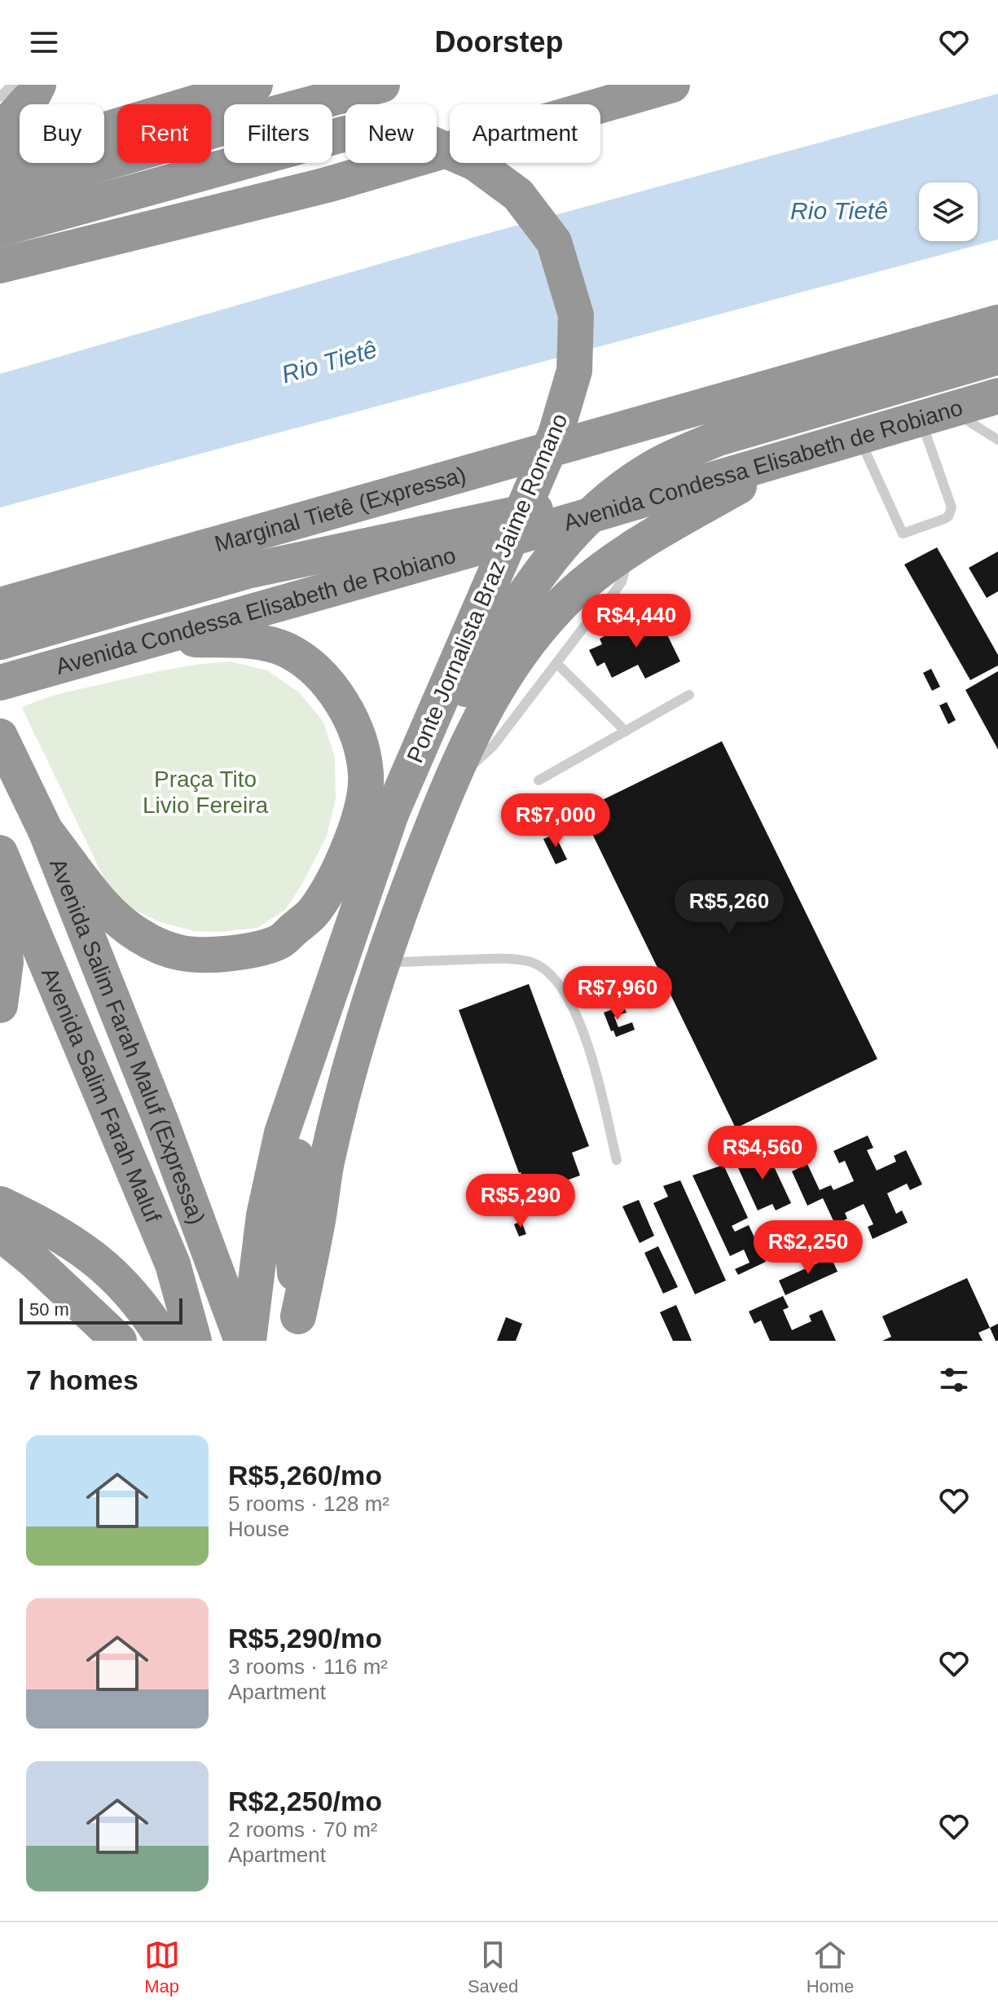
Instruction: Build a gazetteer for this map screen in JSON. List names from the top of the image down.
{
  "streets": {
    "highway": [
      "Avenida Condessa Elisabeth de Robiano",
      "Marginal Tietê (Expressa)",
      "Ponte Jornalista Braz Jaime Romano",
      "Avenida Salim Farah Maluf (Expressa)",
      "Avenida Salim Farah Maluf"
    ]
  },
  "water": ["Rio Tietê"],
  "parks": ["Praça Tito Livio Fereira"],
  "scale_bar": "50 m",
  "page": {
    "header": "Doorstep",
    "chip": [
      "Buy",
      "Rent",
      "Filters",
      "New",
      "Apartment"
    ],
    "price": [
      "R$4,440",
      "R$7,000",
      "R$5,260",
      "R$7,960",
      "R$4,560",
      "R$5,290",
      "R$2,250"
    ],
    "scale": "50 m",
    "heading": "7 homes",
    "list": [
      {
        "name": "R$5,260/mo",
        "note": "5 rooms · 128 m² · House"
      },
      {
        "name": "R$5,290/mo",
        "note": "3 rooms · 116 m² · Apartment"
      },
      {
        "name": "R$2,250/mo",
        "note": "2 rooms · 70 m² · Apartment"
      }
    ],
    "tabs": ["Map", "Saved", "Home"]
  }
}
